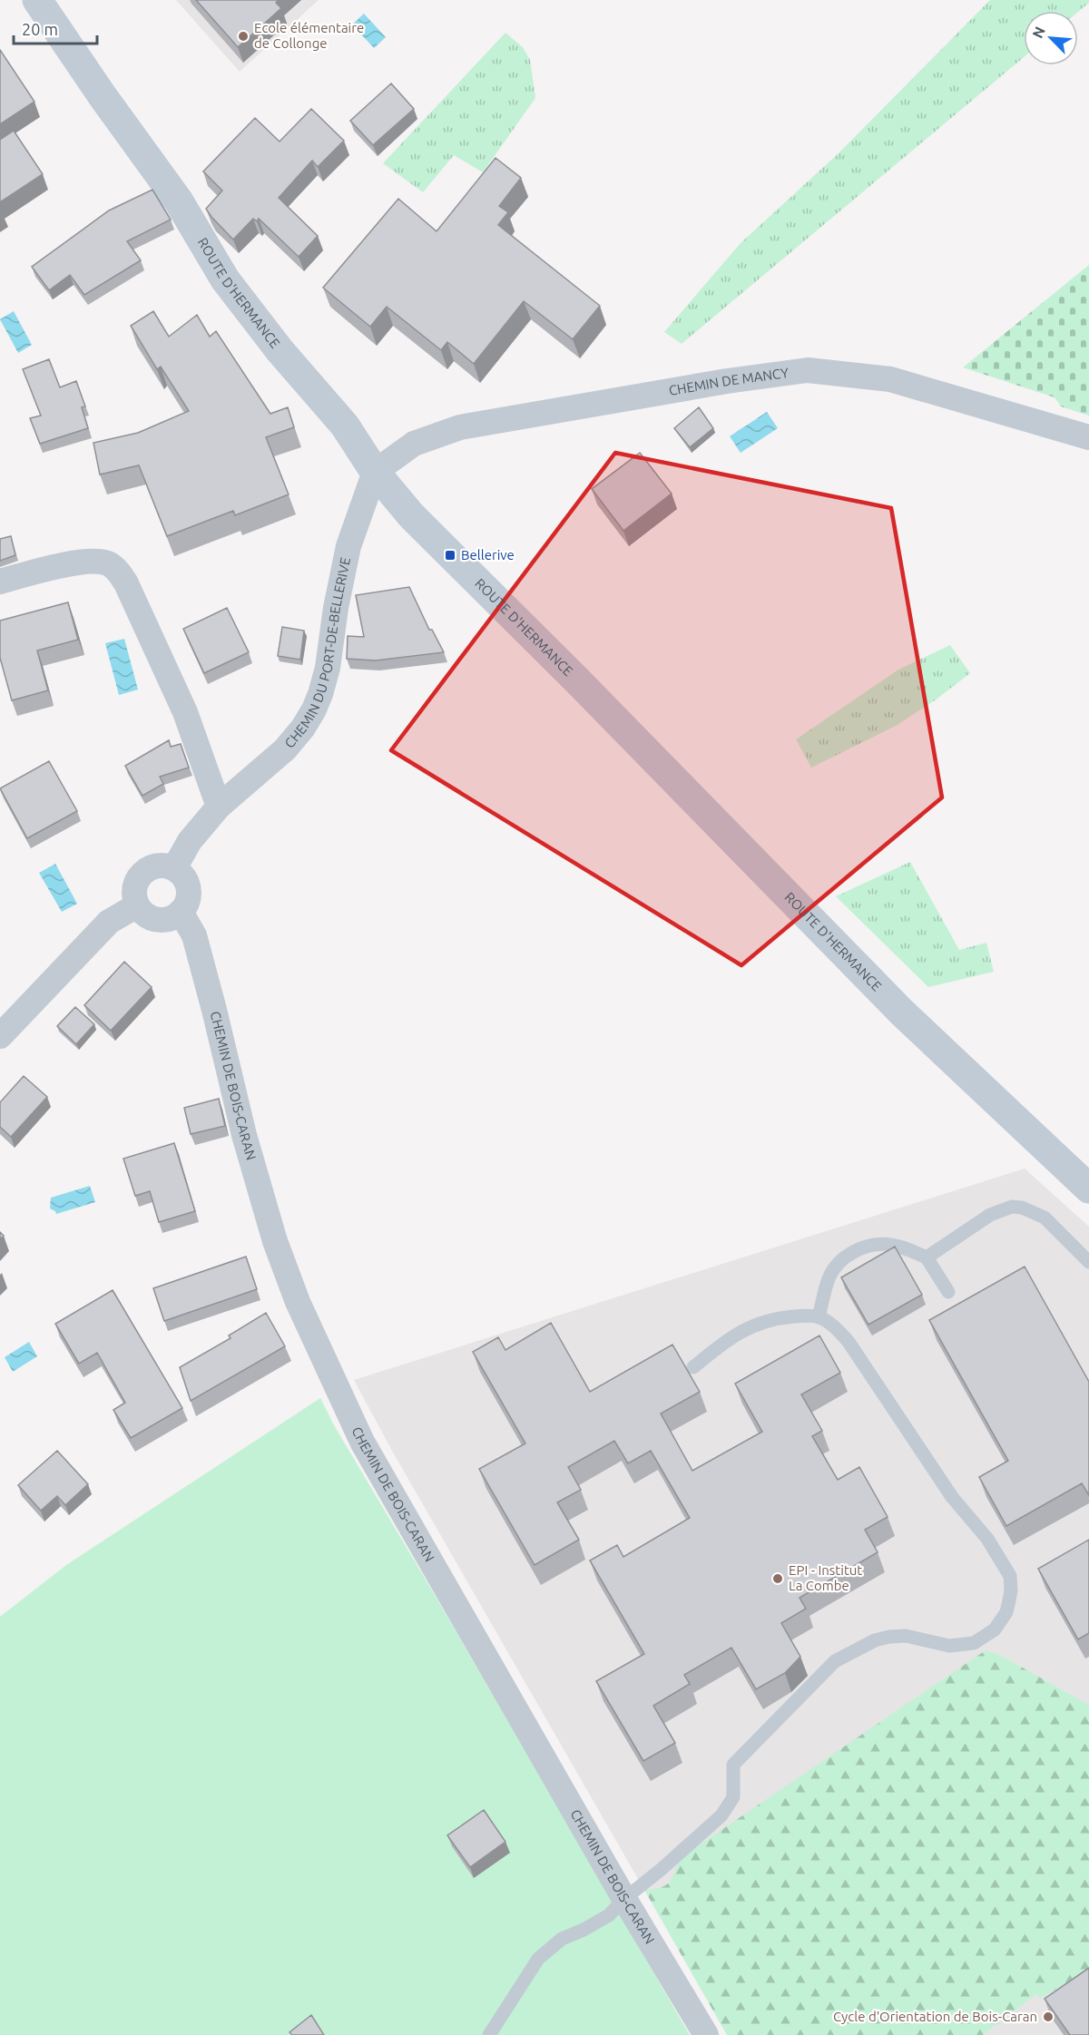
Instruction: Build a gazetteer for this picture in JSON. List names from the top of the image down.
{
  "streets": {
    "main road": ["ROUTE D'HERMANCE"],
    "street": ["CHEMIN DE MANCY", "CHEMIN DU PORT-DE-BELLERIVE", "CHEMIN DE BOIS-CARAN"]
  },
  "crossings": [
    ["ROUTE D'HERMANCE", "CHEMIN DE MANCY"],
    ["ROUTE D'HERMANCE", "CHEMIN DU PORT-DE-BELLERIVE"],
    ["CHEMIN DE MANCY", "CHEMIN DU PORT-DE-BELLERIVE"],
    ["CHEMIN DU PORT-DE-BELLERIVE", "CHEMIN DE BOIS-CARAN"]
  ],
  "places": {
    "other": ["Ecole élémentaire de Collonge", "EPI - Institut La Combe", "Cycle d'Orientation de Bois-Caran"],
    "transit": ["Bellerive"]
  },
  "scale_bar": "20 m",
  "north": "top left"
}
